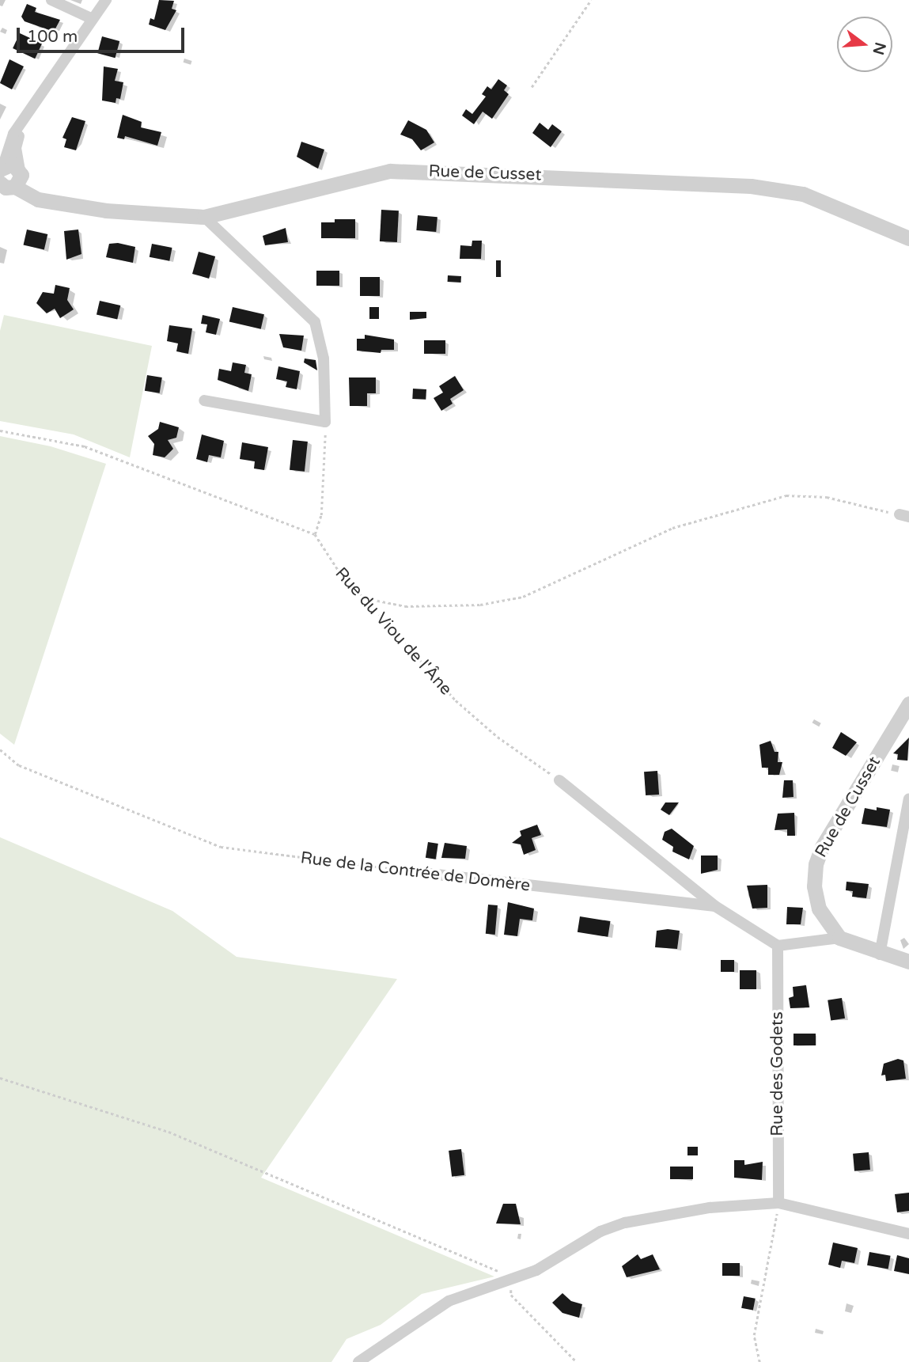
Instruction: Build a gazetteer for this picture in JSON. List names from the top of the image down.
{
  "streets": {
    "street": ["Rue de Cusset", "Rue de la Contrée de Domère", "Rue des Godets"],
    "path": ["Rue du Viou de l'Âne"]
  },
  "crossings": [
    ["Rue de la Contrée de Domère", "Rue des Godets"]
  ],
  "scale_bar": "100 m",
  "north": "right"
}
